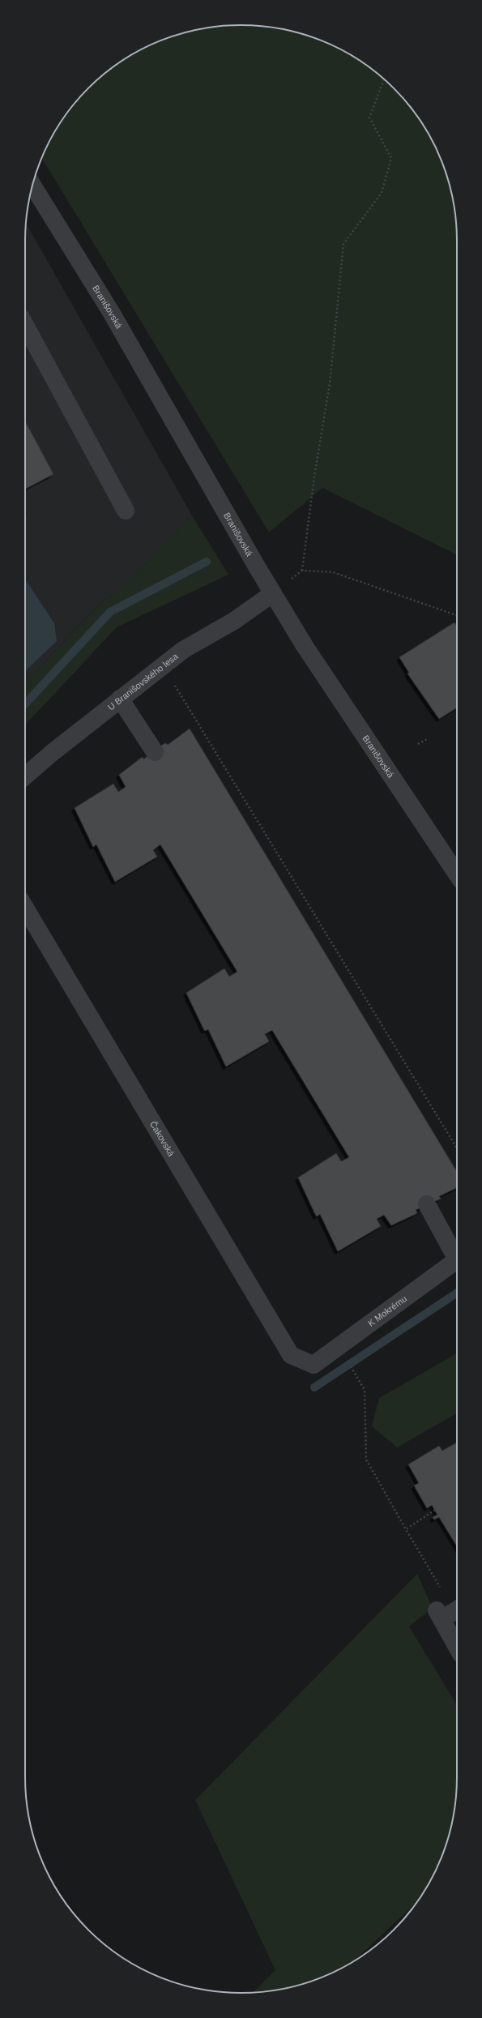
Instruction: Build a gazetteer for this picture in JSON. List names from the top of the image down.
{
  "streets": {
    "street": [
      "Branišovská",
      "U Branišovského lesa",
      "Čakovská",
      "K Mokrému"
    ]
  },
  "crossings": [
    ["Branišovská", "U Branišovského lesa"],
    ["Čakovská", "K Mokrému"]
  ]
}
